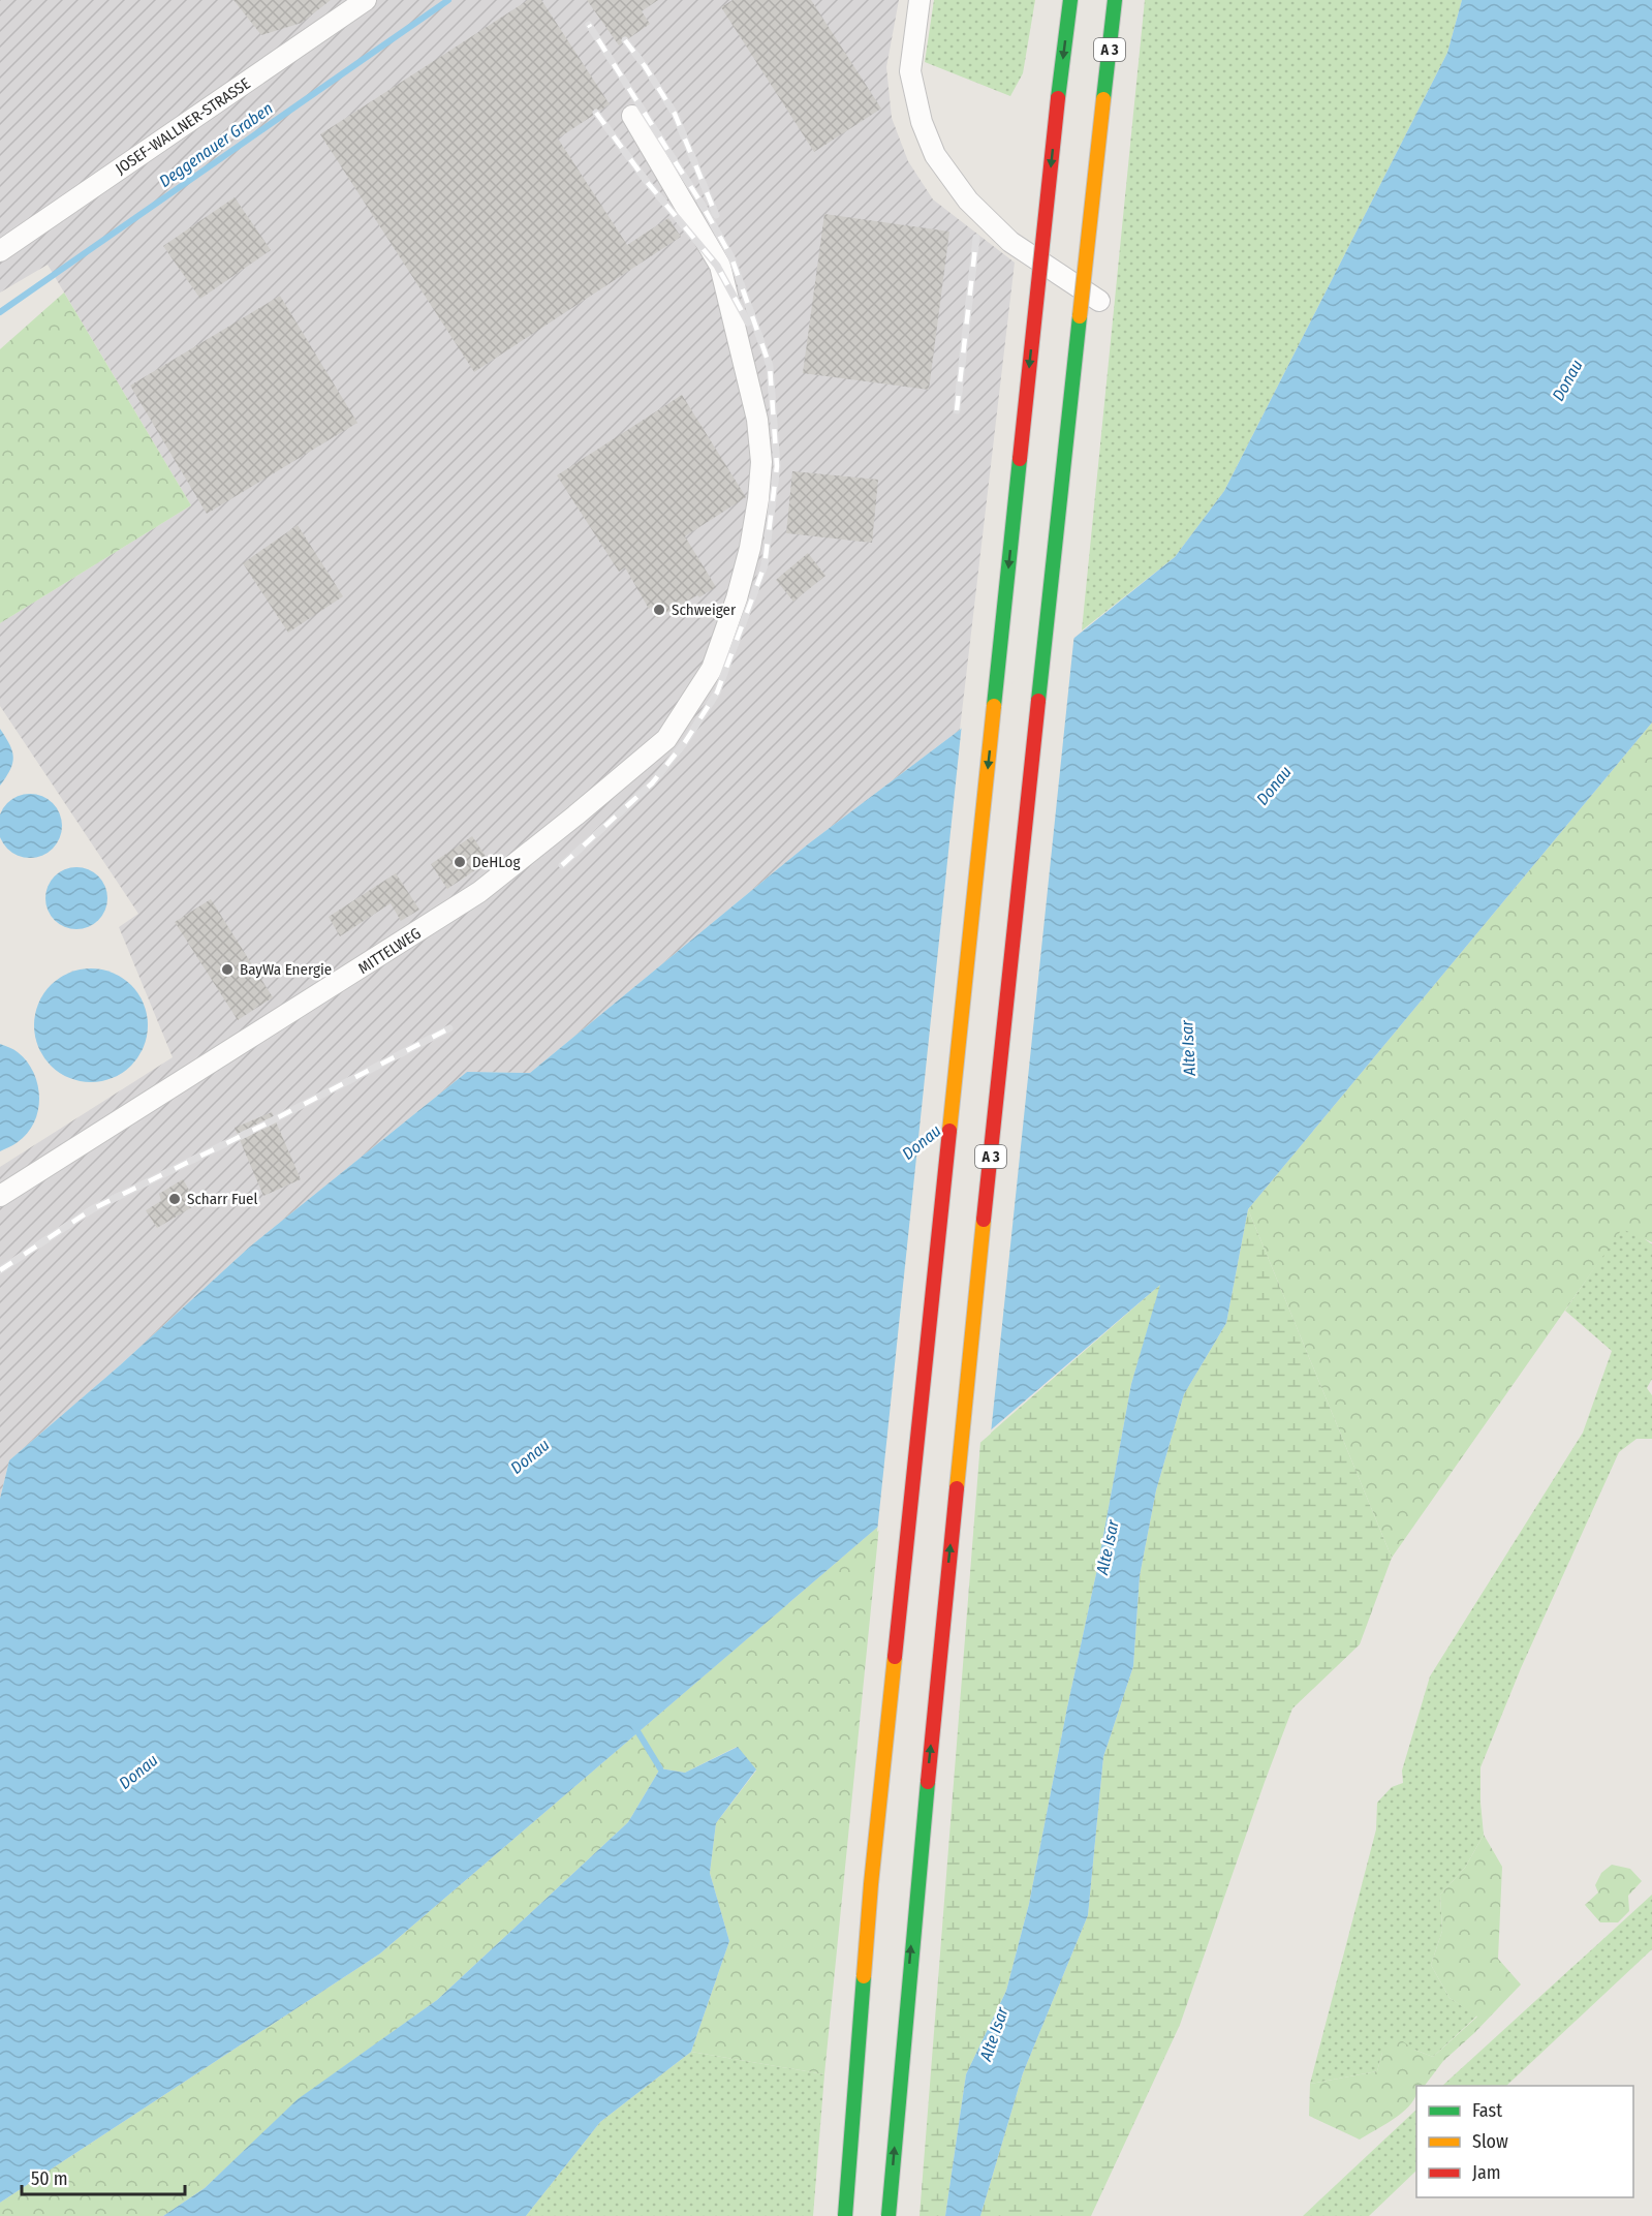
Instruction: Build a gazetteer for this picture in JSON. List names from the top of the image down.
{
  "streets": {
    "highway": ["A 3"],
    "street": ["JOSEF-WALLNER-STRASSE", "MITTELWEG"]
  },
  "water": ["Deggenauer Graben", "Donau", "Alte Isar"],
  "places": [
    "Schweiger",
    "DeHLog",
    "BayWa Energie",
    "Scharr Fuel"
  ],
  "legend": ["Fast", "Slow", "Jam"],
  "scale_bar": "50 m"
}
